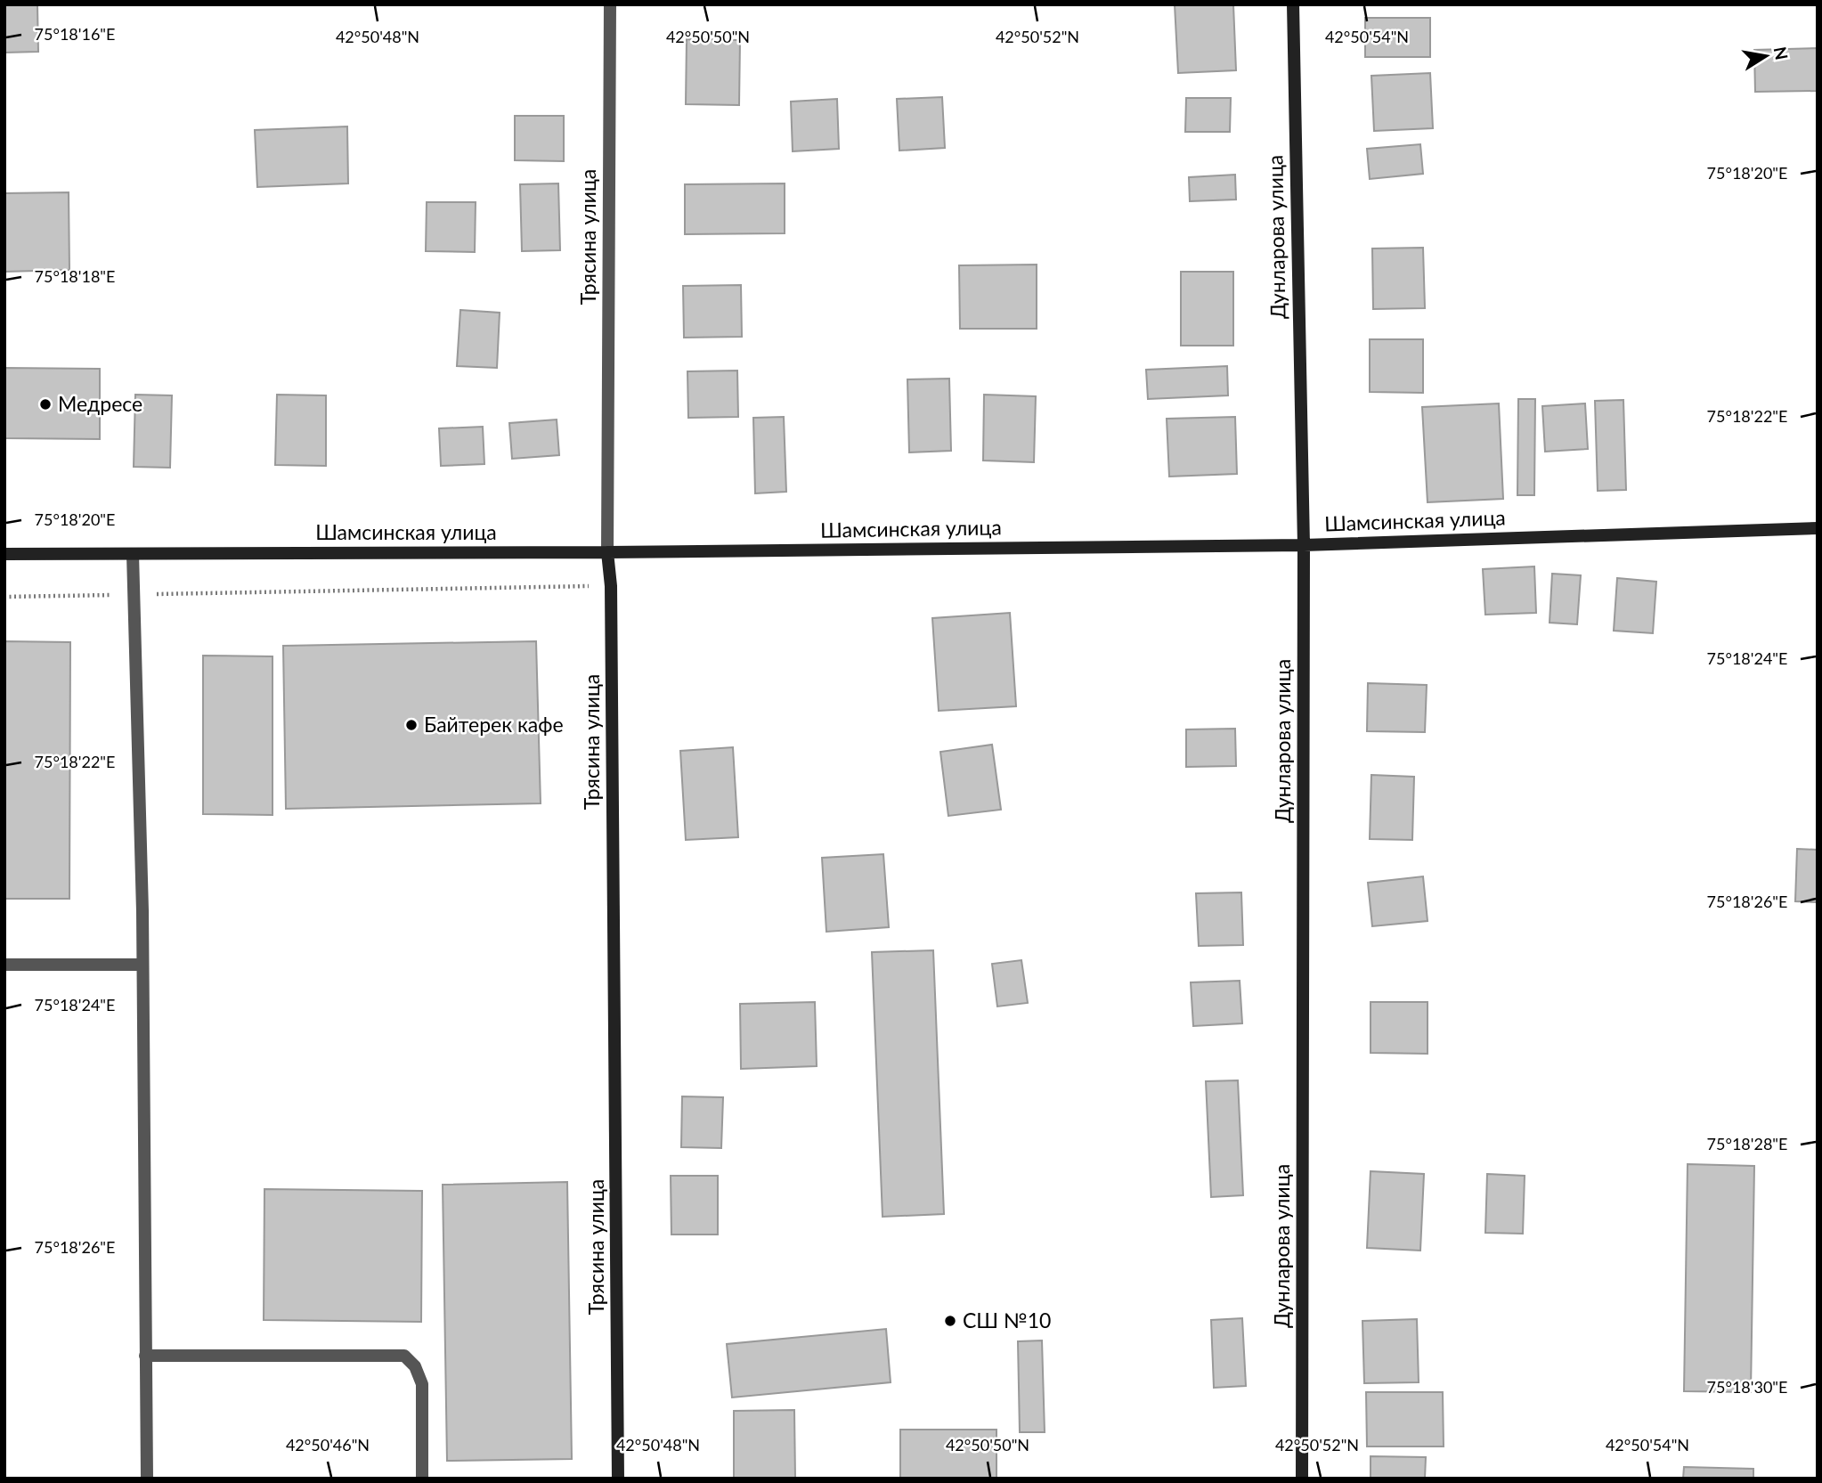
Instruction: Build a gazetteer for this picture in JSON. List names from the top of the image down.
{
  "streets": {
    "street": ["Трясина улица", "Дунларова улица", "Шамсинская улица"]
  },
  "crossings": [
    ["Трясина улица", "Шамсинская улица"],
    ["Дунларова улица", "Шамсинская улица"]
  ],
  "places": ["Медресе", "Байтерек кафе", "СШ №10"],
  "north": "right",
  "coordinates": [
    "75°18'16\"E",
    "42°50'48\"N",
    "42°50'50\"N",
    "42°50'52\"N",
    "42°50'54\"N",
    "75°18'20\"E",
    "75°18'18\"E",
    "75°18'22\"E",
    "75°18'24\"E",
    "75°18'26\"E",
    "75°18'28\"E",
    "75°18'30\"E",
    "42°50'46\"N"
  ]
}
